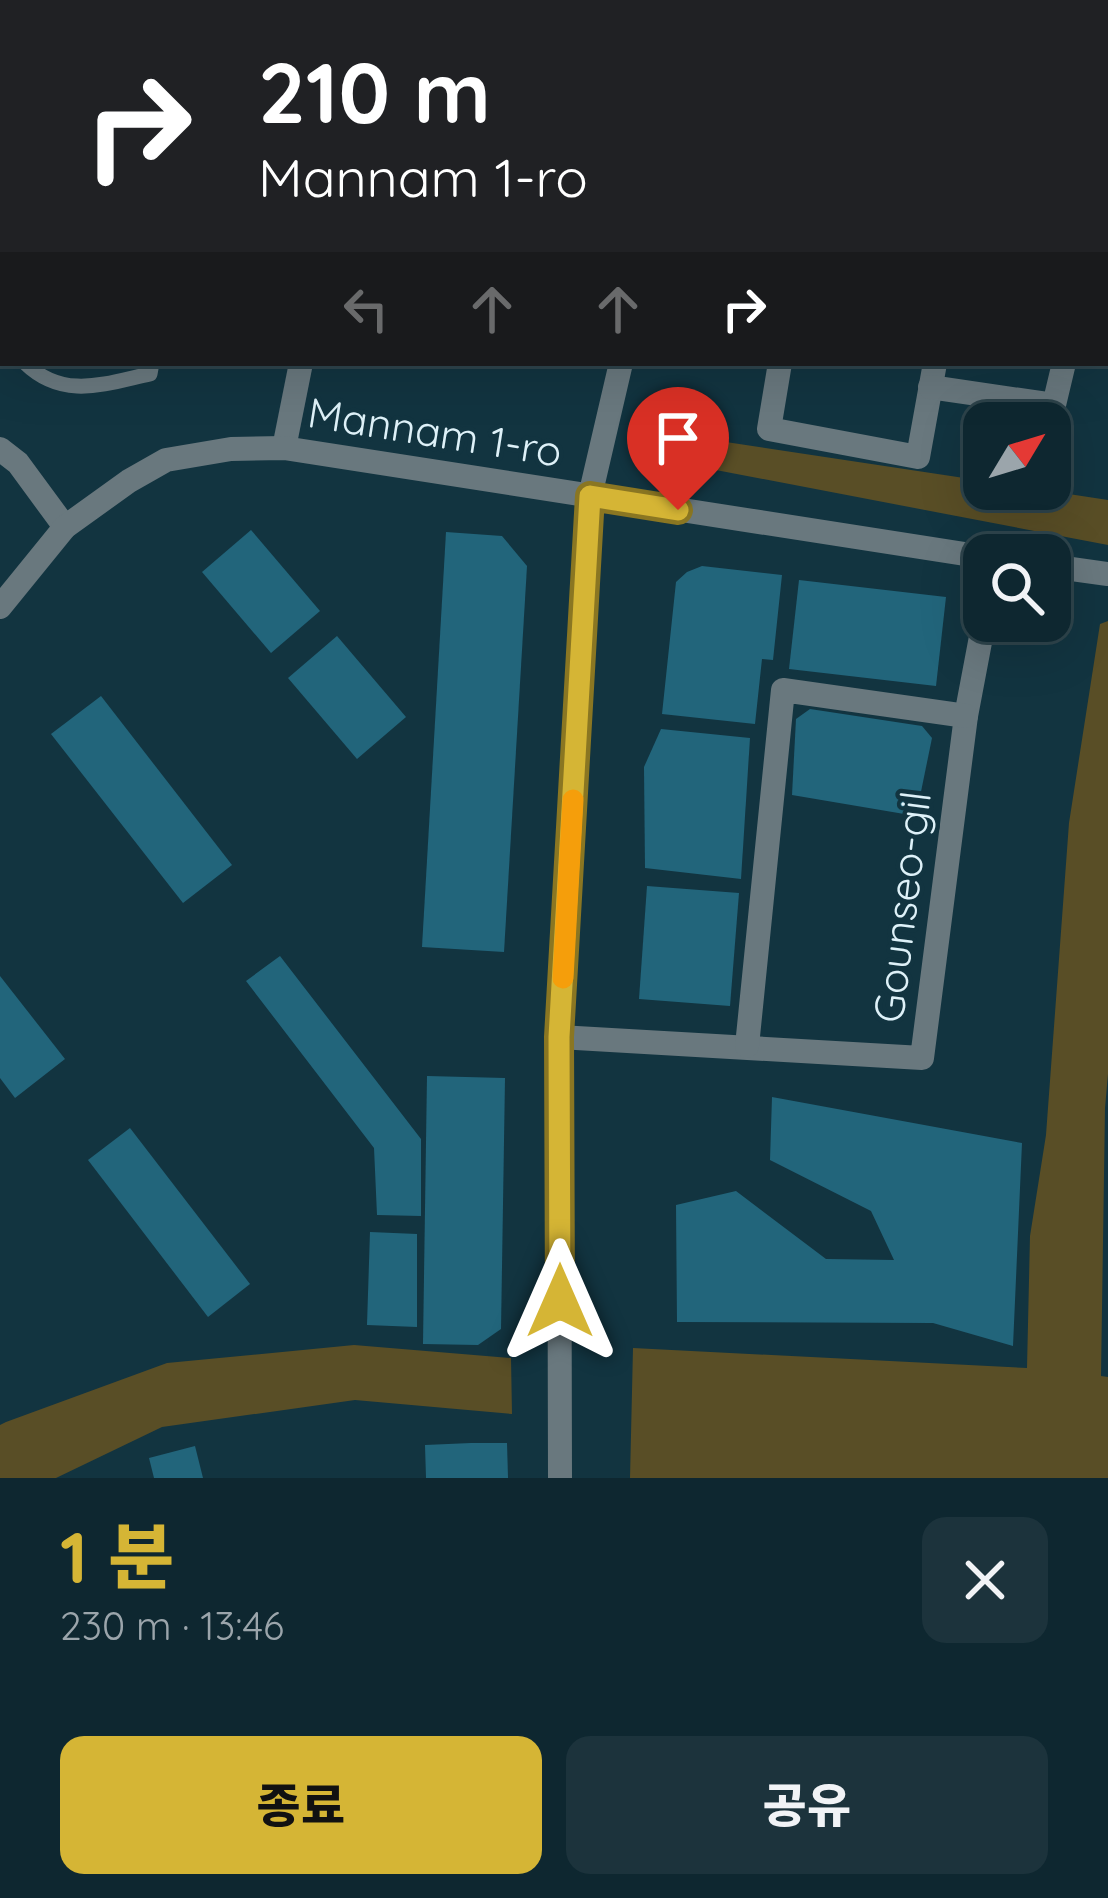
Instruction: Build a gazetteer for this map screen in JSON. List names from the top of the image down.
{
  "streets": {
    "street": ["Mannam 1-ro", "Gounseo-gil"]
  },
  "north": "top right",
  "page": {
    "turn": ["210 m", "Mannam 1-ro"],
    "heading": ["1 분", "230 m · 13:46"],
    "buttons": ["종료", "공유"]
  }
}
